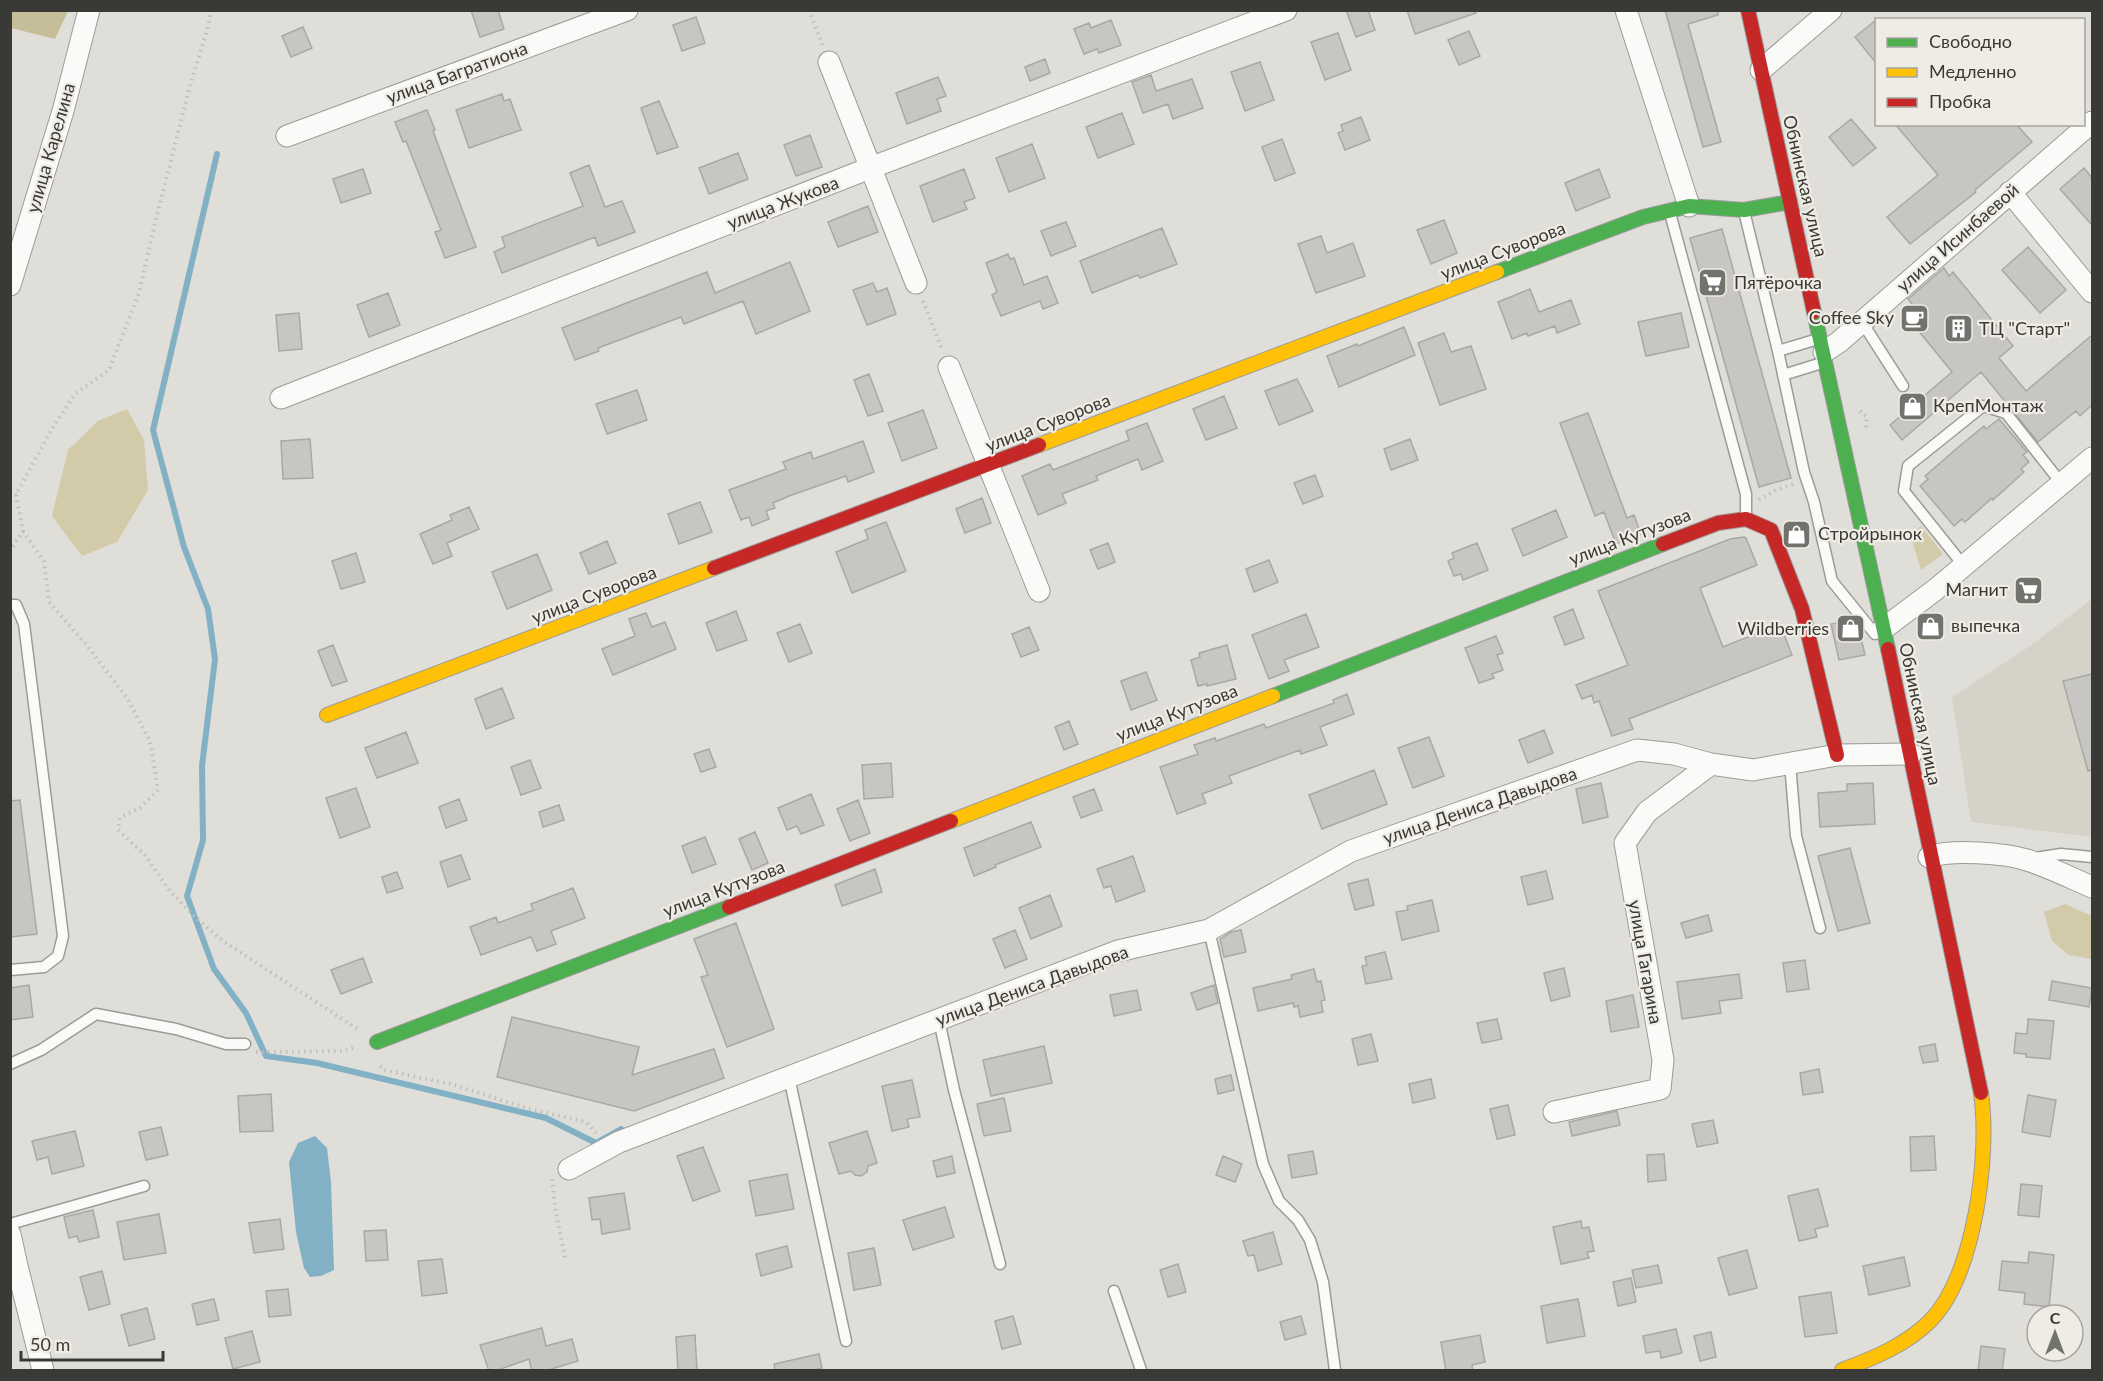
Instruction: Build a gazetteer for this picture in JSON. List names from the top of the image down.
{
  "streets": {
    "street": [
      "улица Багратиона",
      "улица Карелина",
      "Обнинская улица",
      "улица Жукова",
      "улица Исинбаевой",
      "улица Суворова",
      "улица Кутузова",
      "улица Дениса Давыдова",
      "улица Гагарина"
    ]
  },
  "crossings": [
    ["Обнинская улица", "улица Исинбаевой"],
    ["Обнинская улица", "улица Суворова"],
    ["Обнинская улица", "улица Дениса Давыдова"],
    ["улица Дениса Давыдова", "улица Гагарина"]
  ],
  "places": {
    "supermarket": ["Пятёрочка", "Магнит"],
    "cafe": ["Coffee Sky"],
    "building": ["ТЦ \"Старт\""],
    "shop": [
      "КрепМонтаж",
      "Стройрынок",
      "выпечка",
      "Wildberries"
    ]
  },
  "legend": ["Свободно", "Медленно", "Пробка"],
  "scale_bar": "50 m",
  "north": "top"
}
